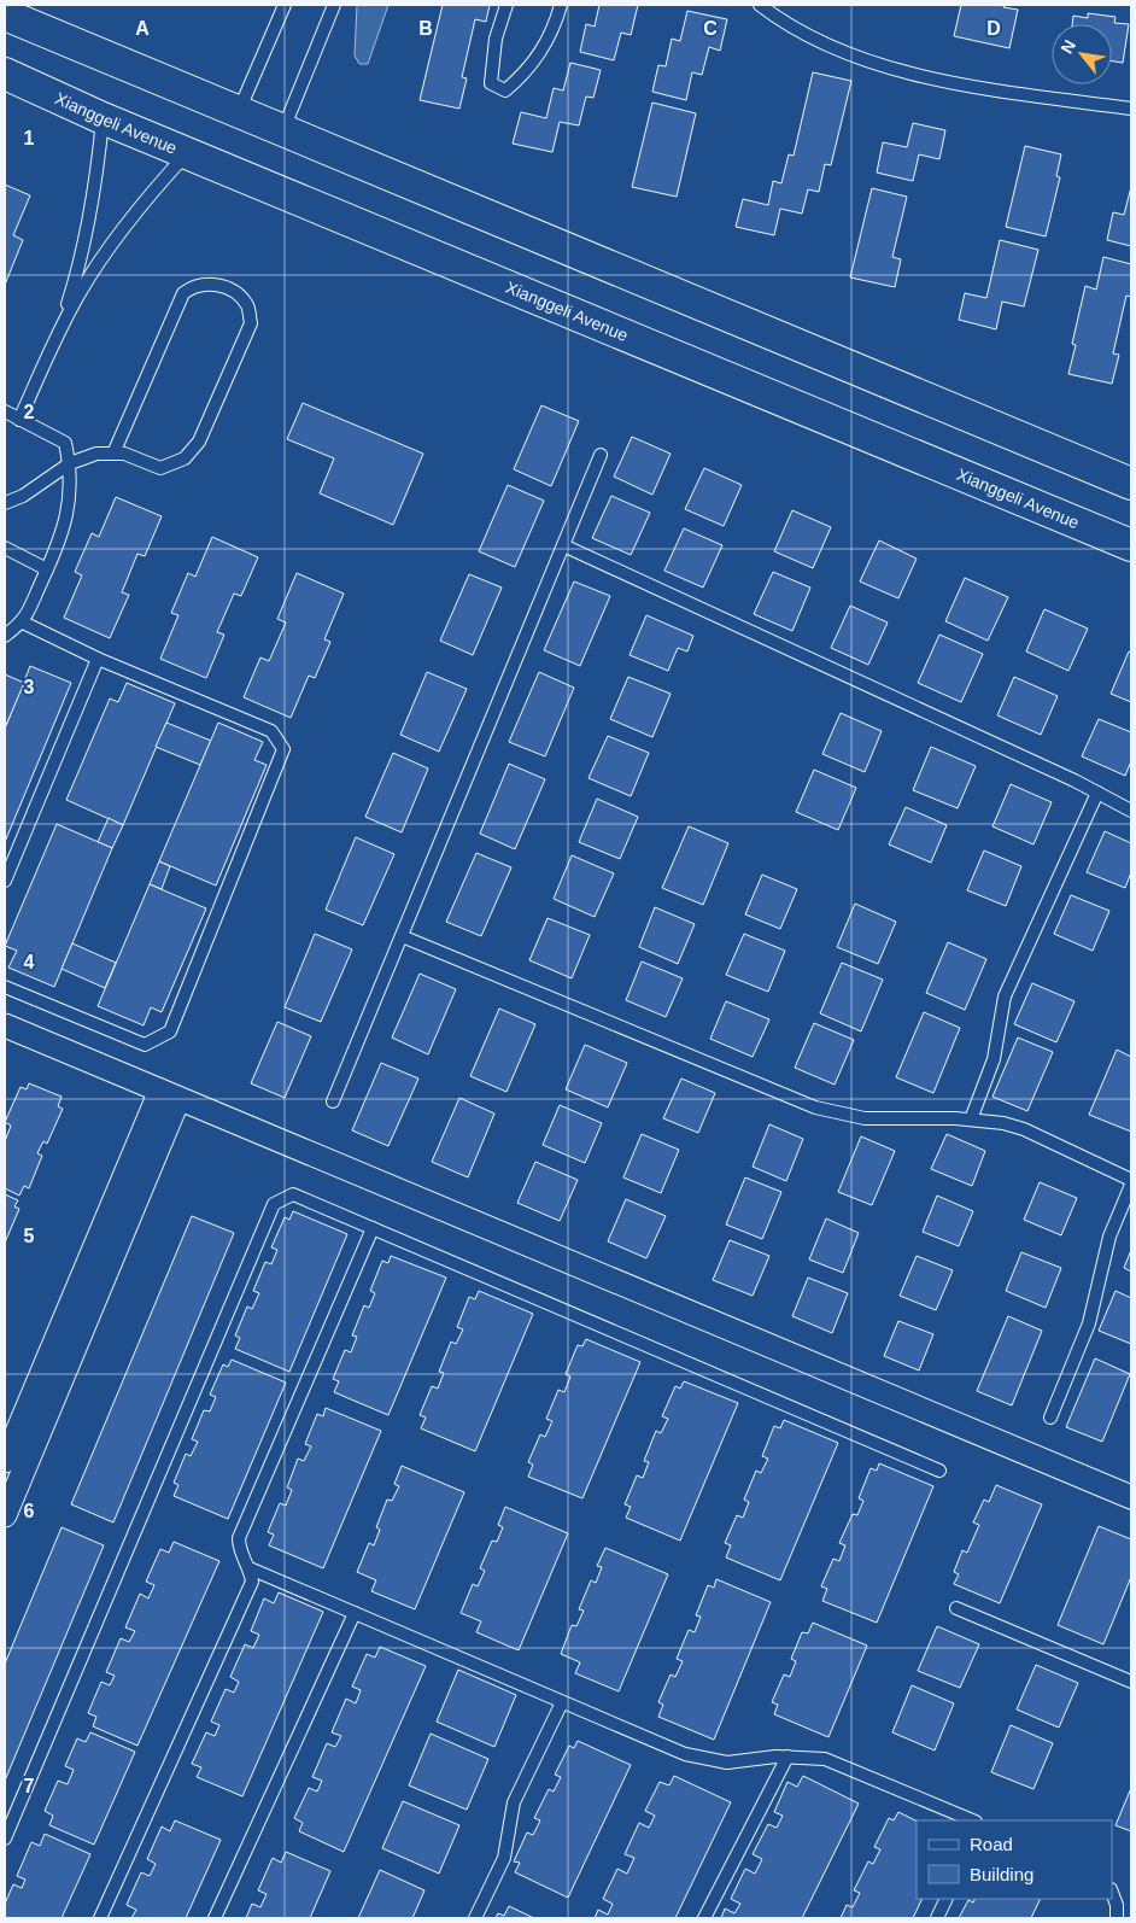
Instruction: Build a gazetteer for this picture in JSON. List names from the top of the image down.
{
  "streets": {
    "main road": ["Xianggeli Avenue"]
  },
  "legend": ["Road", "Building"],
  "north": "top left",
  "grid": {
    "columns": [
      "A",
      "B",
      "C",
      "D"
    ],
    "rows": [
      "1",
      "2",
      "3",
      "4",
      "5",
      "6",
      "7"
    ]
  }
}
